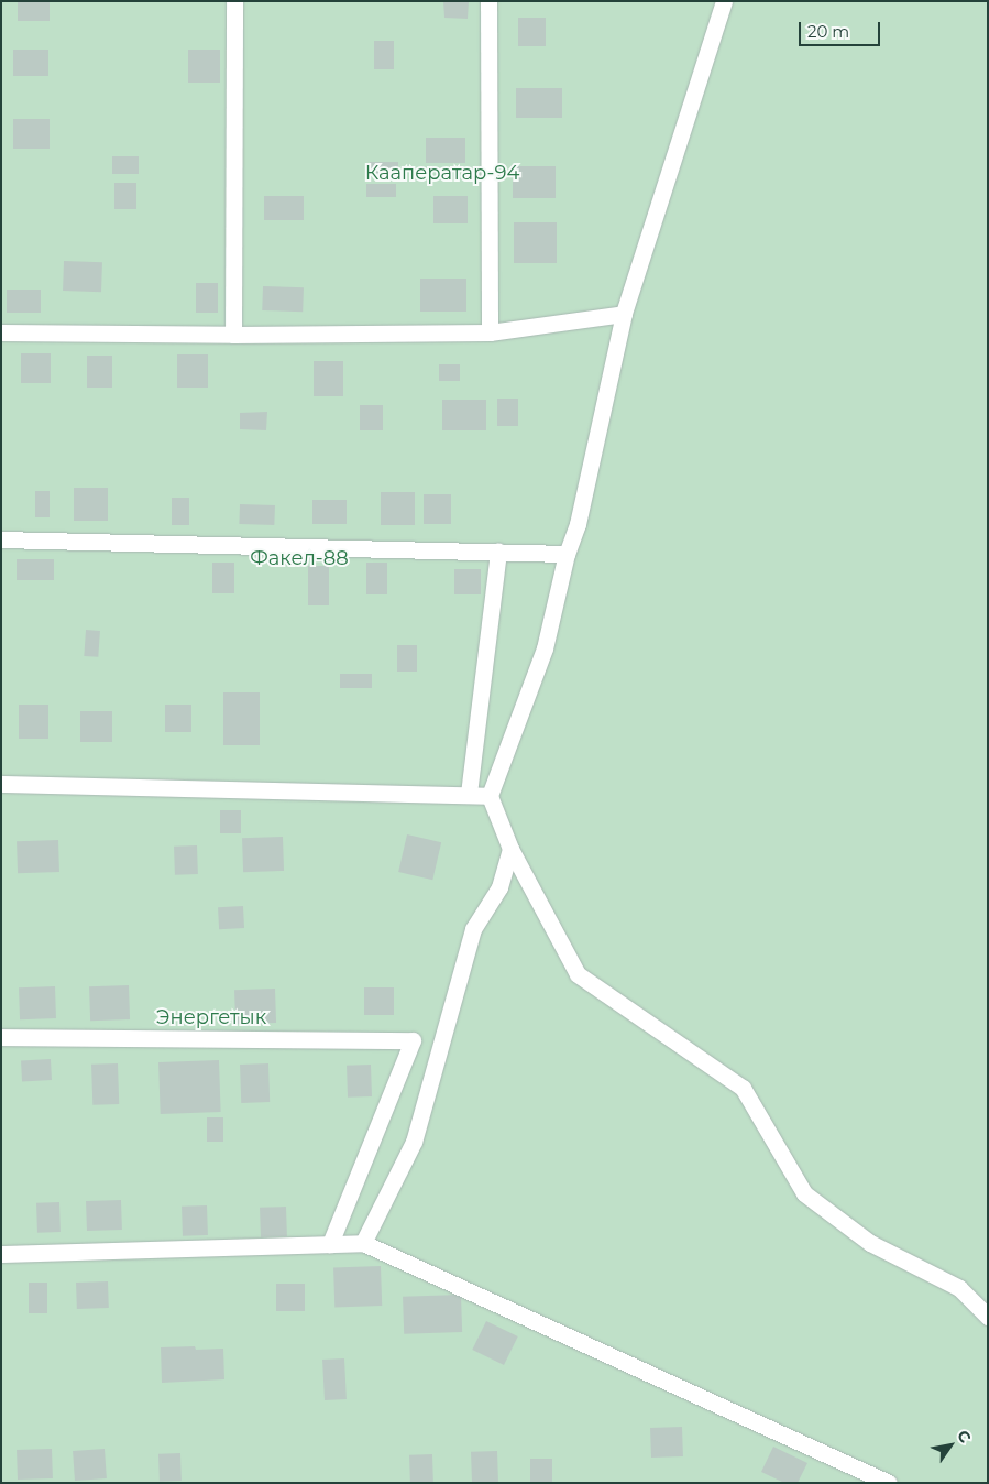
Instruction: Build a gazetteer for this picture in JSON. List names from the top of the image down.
{
  "parks": ["Кааператар-94", "Факел-88", "Энергетык"],
  "scale_bar": "20 m",
  "north": "top right"
}
